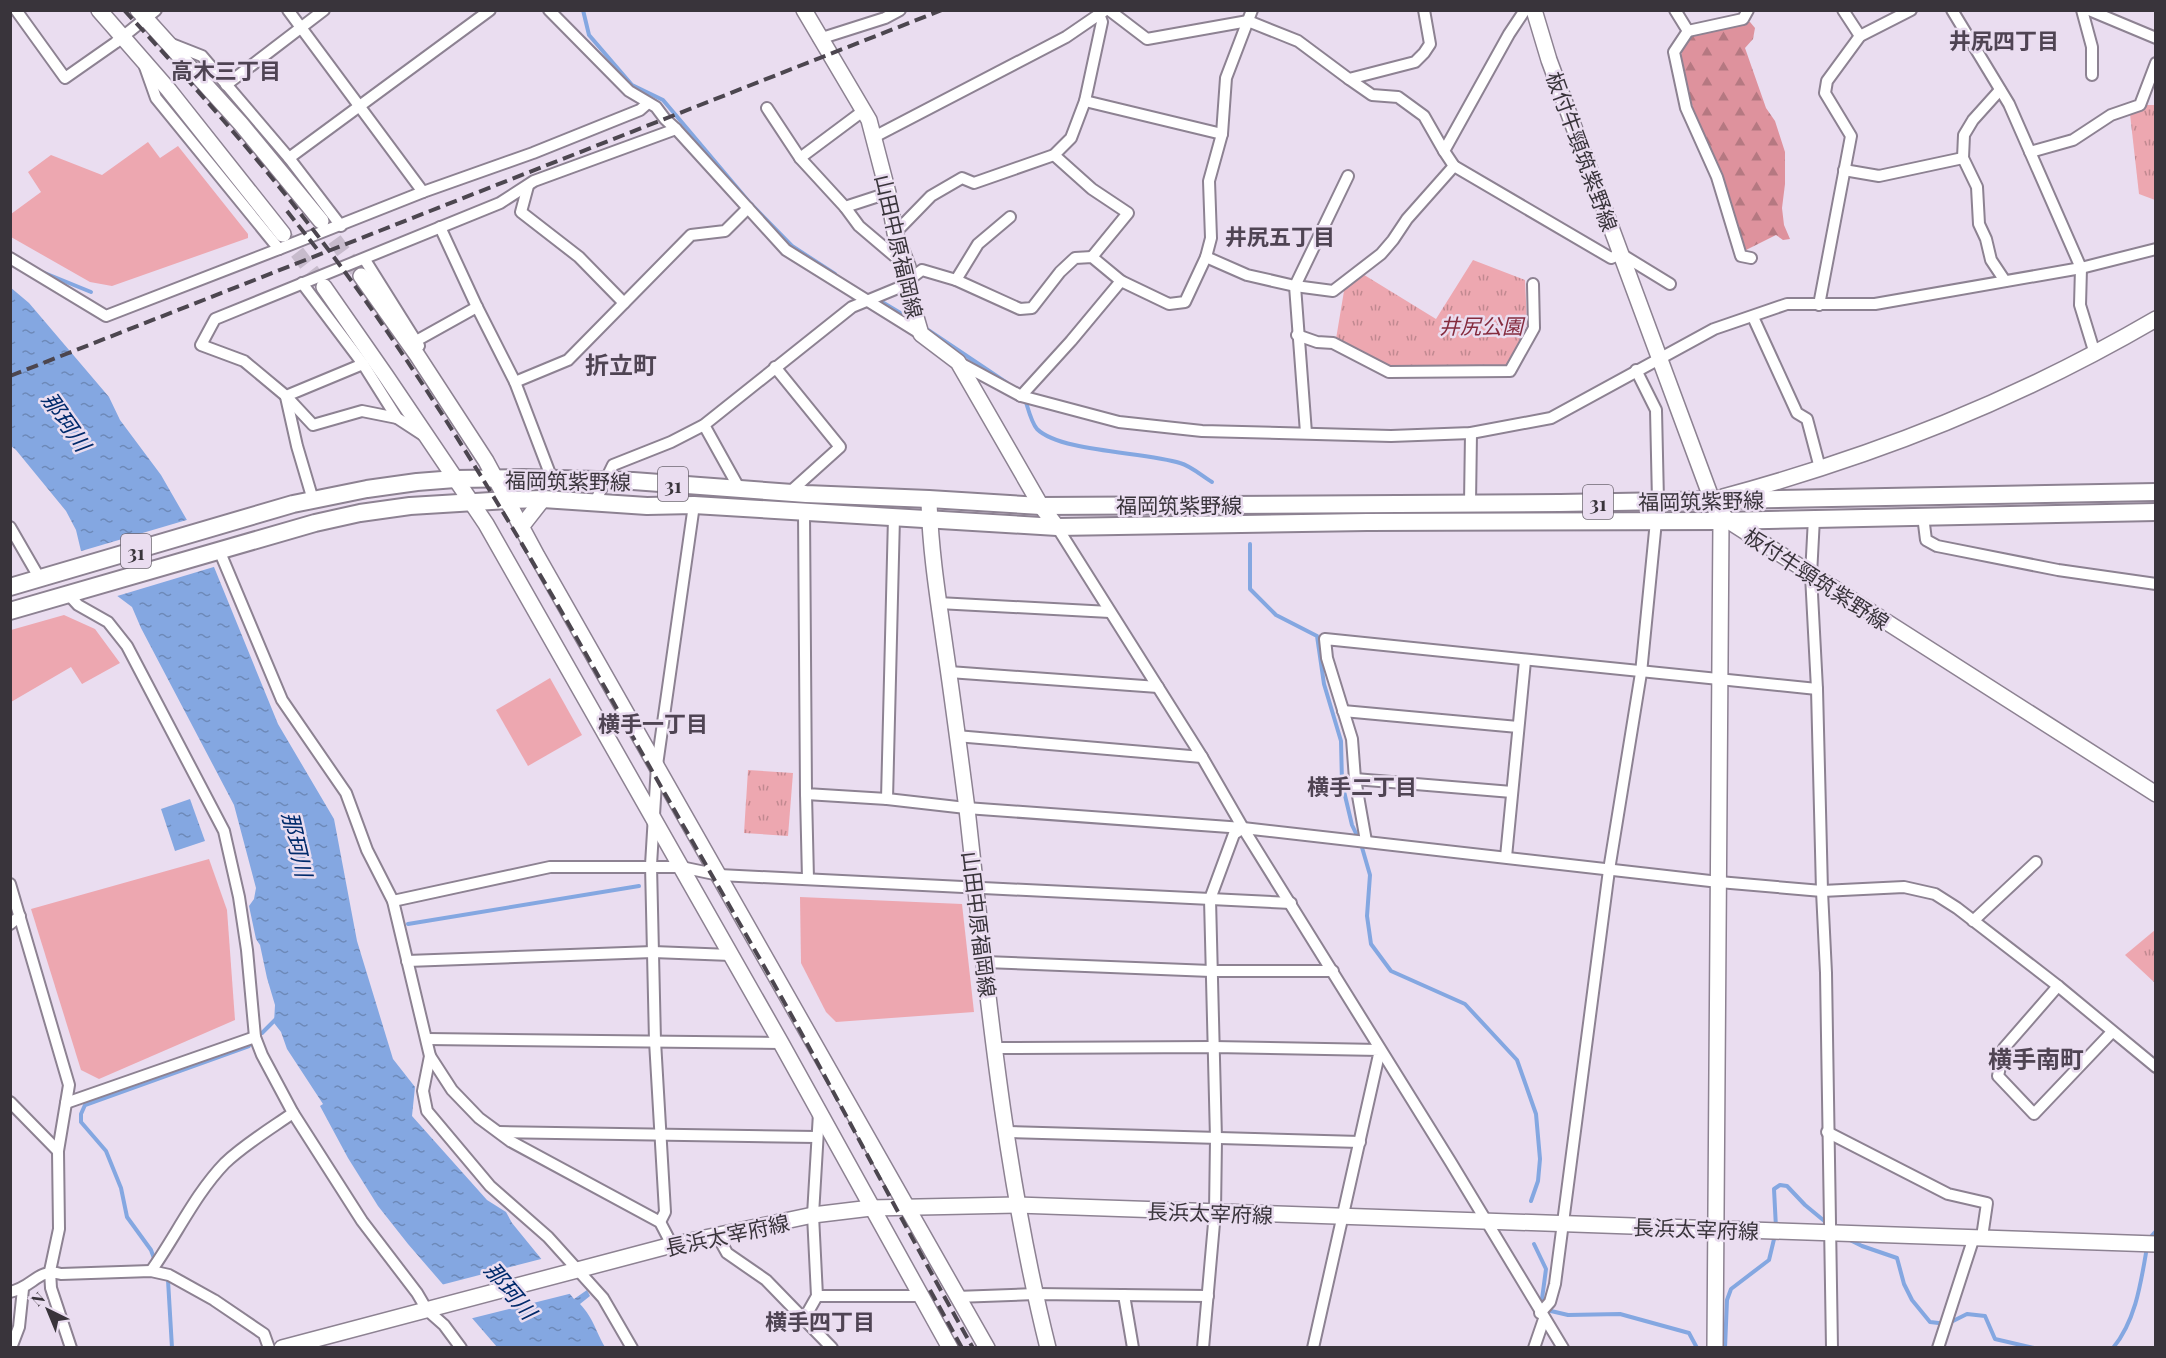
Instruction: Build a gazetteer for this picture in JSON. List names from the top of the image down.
{
  "streets": {
    "main road": ["福岡筑紫野線", "31"],
    "street": ["板付牛頸筑紫野線", "山田中原福岡線", "長浜太宰府線"]
  },
  "crossings": [
    ["板付牛頸筑紫野線", "福岡筑紫野線"],
    ["山田中原福岡線", "福岡筑紫野線"],
    ["山田中原福岡線", "長浜太宰府線"],
    ["福岡筑紫野線", "31"]
  ],
  "districts": [
    "井尻四丁目",
    "高木三丁目",
    "井尻五丁目",
    "折立町",
    "横手一丁目",
    "横手二丁目",
    "横手南町",
    "横手四丁目"
  ],
  "water": ["那珂川"],
  "parks": ["井尻公園"],
  "north": "top left"
}
